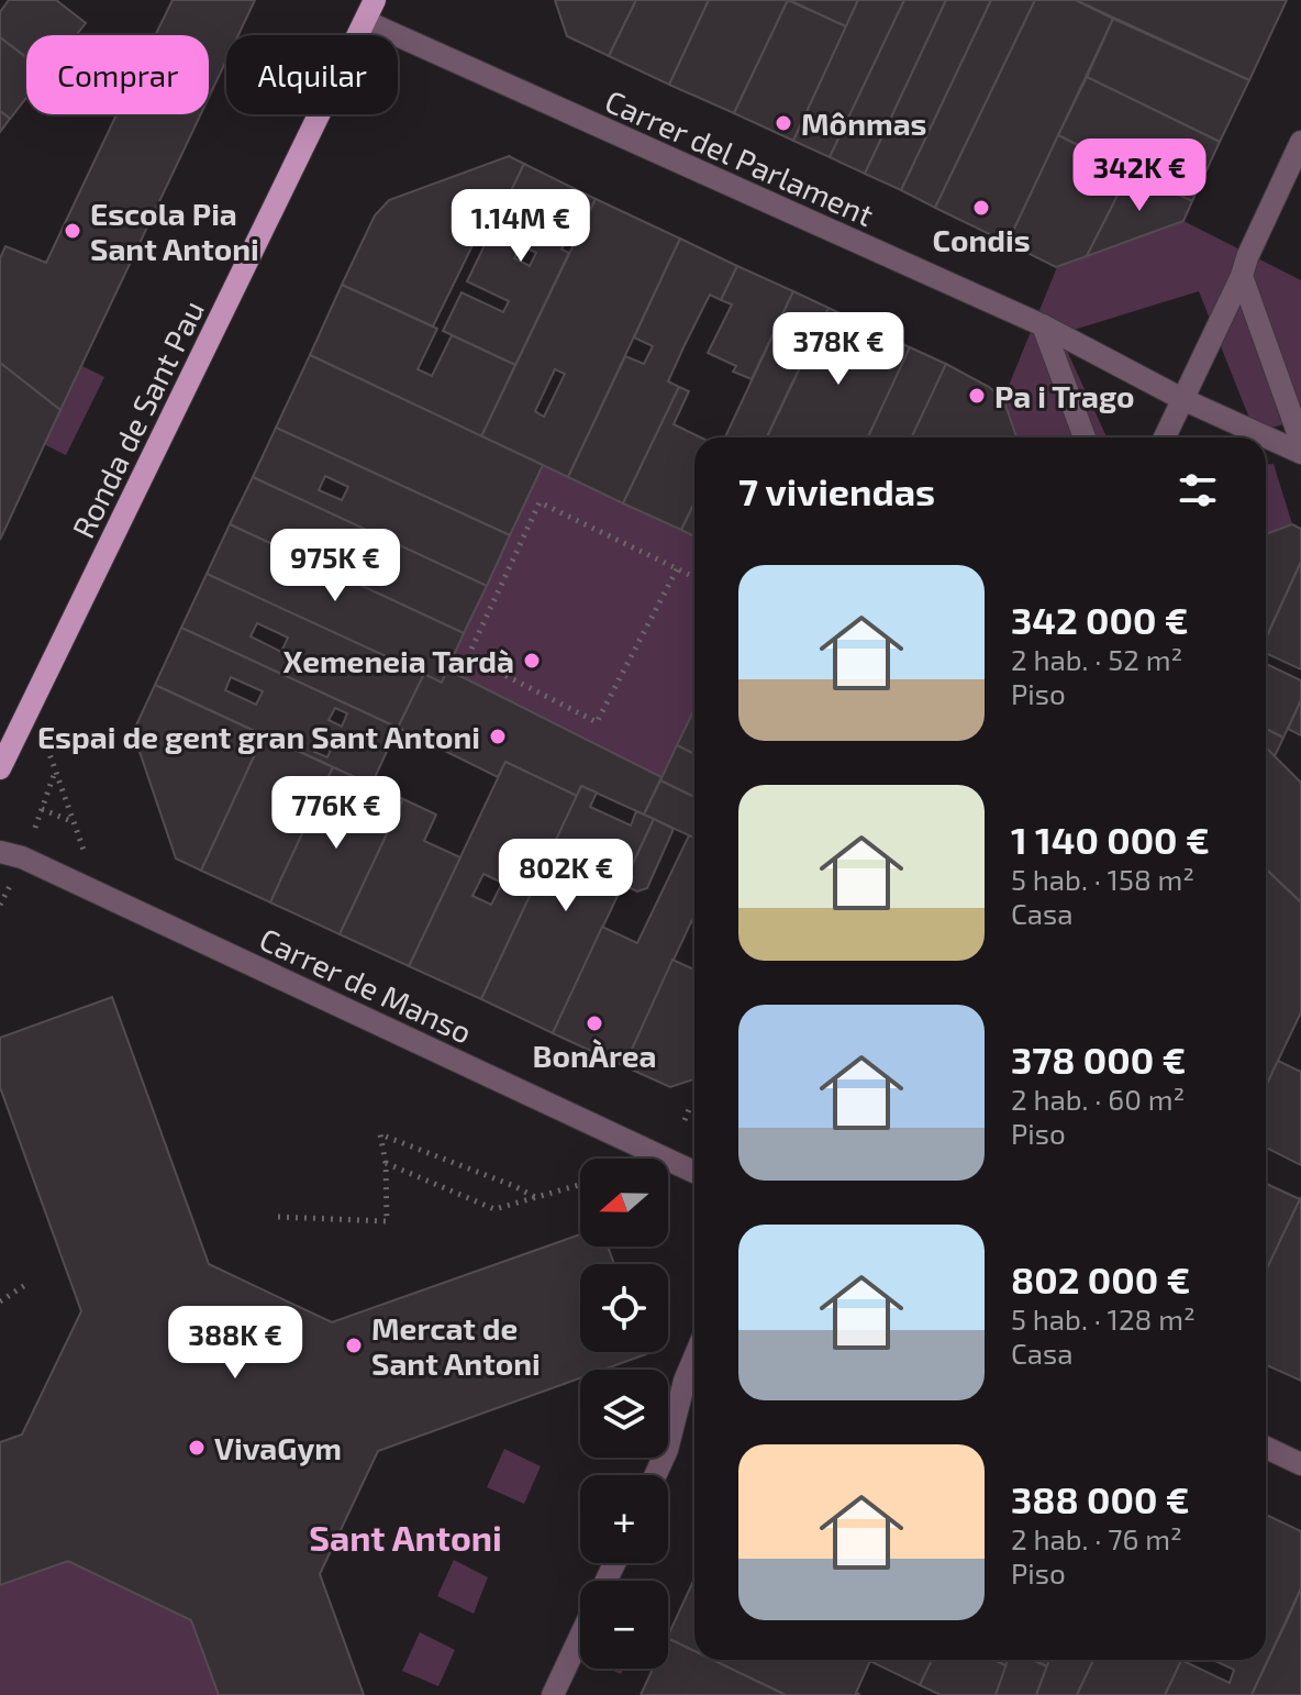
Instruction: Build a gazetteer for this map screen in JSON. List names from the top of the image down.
{
  "streets": {
    "main road": ["Ronda de Sant Pau"],
    "street": ["Carrer del Parlament", "Carrer de Manso"]
  },
  "crossings": [
    ["Carrer del Parlament", "Ronda de Sant Pau"]
  ],
  "districts": ["Sant Antoni"],
  "places": [
    "Mônmas",
    "Condis",
    "Escola Pia Sant Antoni",
    "Pa i Trago",
    "Xemeneia Tardà",
    "Espai de gent gran Sant Antoni",
    "BonÀrea",
    "Mercat de Sant Antoni",
    "VivaGym"
  ],
  "north": "left",
  "page": {
    "chip": ["Comprar", "Alquilar"],
    "price": [
      "342K €",
      "1.14M €",
      "378K €",
      "975K €",
      "776K €",
      "802K €",
      "388K €"
    ],
    "heading": "7 viviendas",
    "list": [
      {
        "name": "342 000 €",
        "note": "2 hab. · 52 m² · Piso"
      },
      {
        "name": "1 140 000 €",
        "note": "5 hab. · 158 m² · Casa"
      },
      {
        "name": "378 000 €",
        "note": "2 hab. · 60 m² · Piso"
      },
      {
        "name": "802 000 €",
        "note": "5 hab. · 128 m² · Casa"
      },
      {
        "name": "388 000 €",
        "note": "2 hab. · 76 m² · Piso"
      }
    ],
    "map_buttons": ["+", "−"]
  }
}
